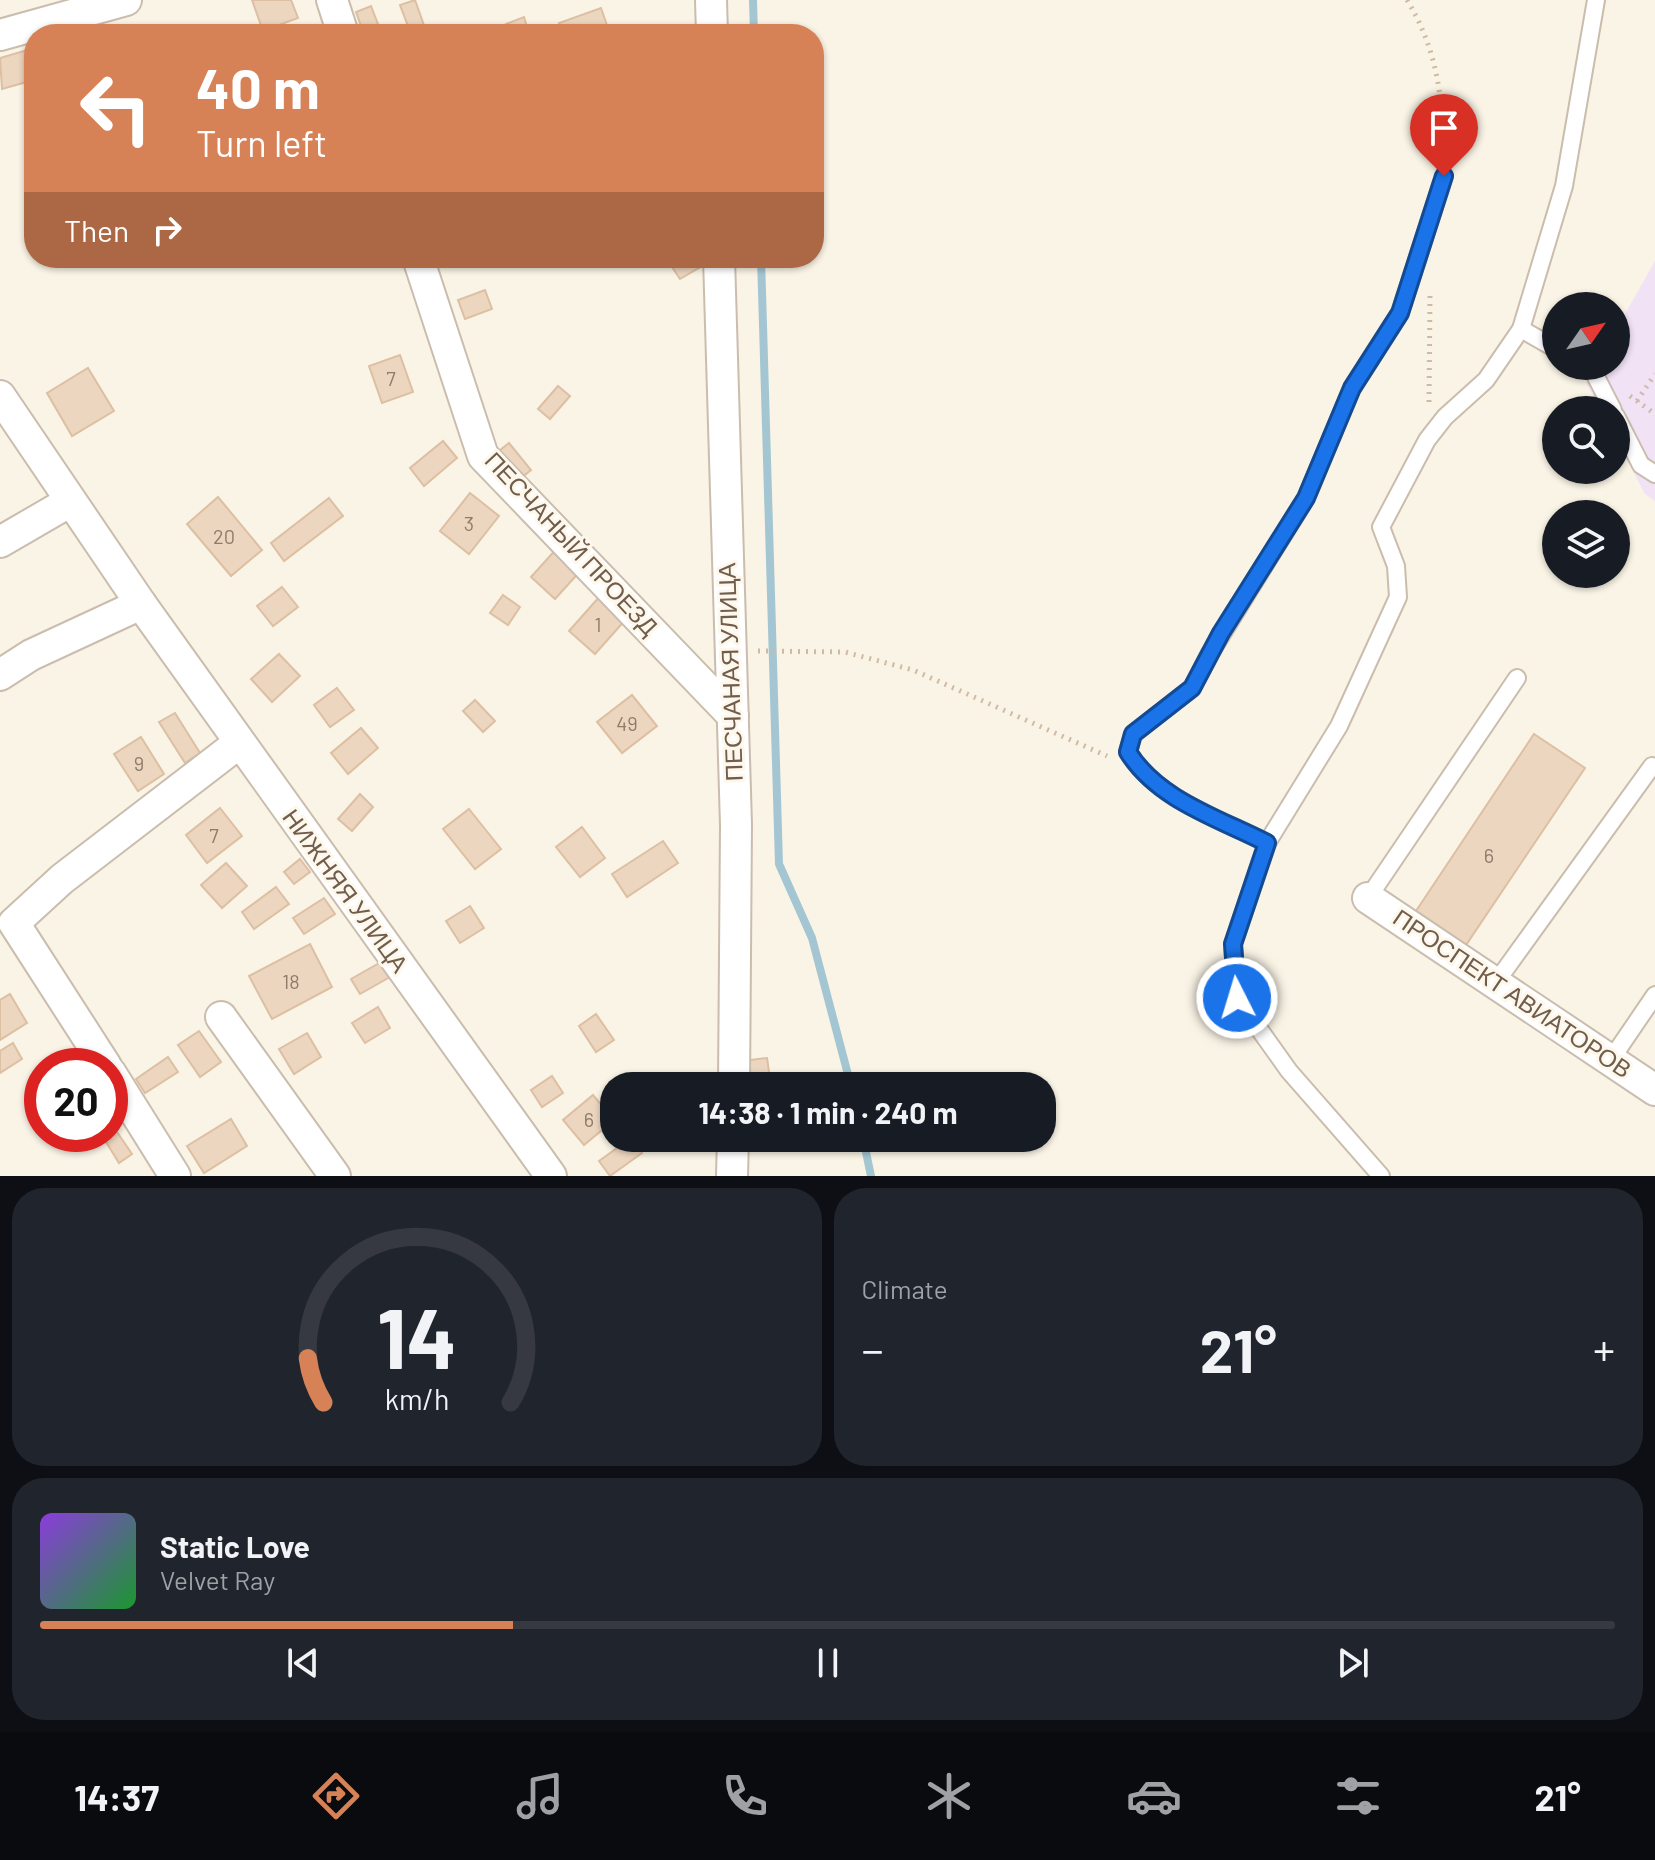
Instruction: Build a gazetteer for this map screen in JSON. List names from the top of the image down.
{
  "streets": {
    "street": [
      "ПЕСЧАНЫЙ ПРОЕЗД",
      "ПЕСЧАНАЯ УЛИЦА",
      "НИЖНЯЯ УЛИЦА",
      "ПРОСПЕКТ АВИАТОРОВ"
    ]
  },
  "crossings": [
    ["ПЕСЧАНЫЙ ПРОЕЗД", "ПЕСЧАНАЯ УЛИЦА"]
  ],
  "house_numbers": [
    "7",
    "3",
    "20",
    "1",
    "49",
    "9",
    "7",
    "6",
    "18",
    "6"
  ],
  "north": "top right",
  "page": {
    "turn": ["40 m", "Turn left"],
    "then": "Then",
    "limit": "20",
    "trip": "14:38 · 1 min · 240 m",
    "tile": "Climate",
    "heat": ["−", "21°", "+"],
    "song": ["Static Love", "Velvet Ray"],
    "tabs": ["14:37", "21°"],
    "gauge": ["14", "km/h"]
  }
}
